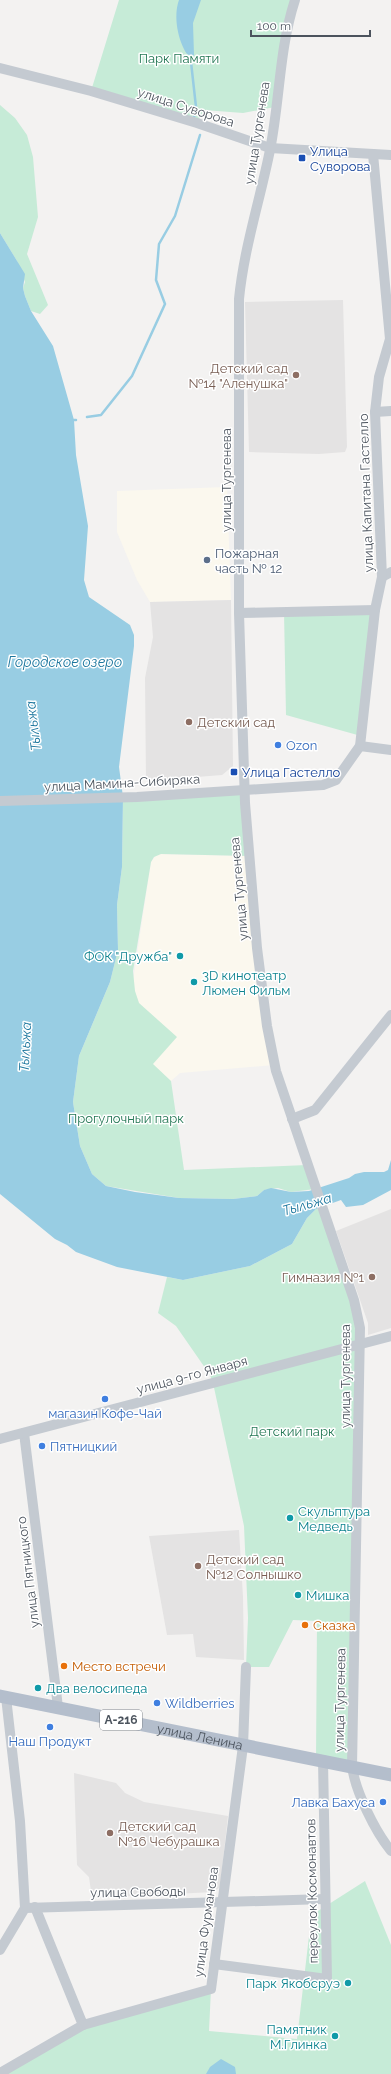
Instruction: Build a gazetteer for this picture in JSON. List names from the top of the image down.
{
  "streets": {
    "main road": ["А-216", "улица Ленина"],
    "street": [
      "улица Суворова",
      "улица Тургенева",
      "улица Капитана Гастелло",
      "улица Мамина-Сибиряка",
      "улица 9-го Января",
      "улица Пятницкого",
      "переулок Космонавтов",
      "улица Свободы",
      "улица Фурманова"
    ]
  },
  "crossings": [
    ["улица Суворова", "улица Тургенева"],
    ["улица Суворова", "улица Капитана Гастелло"],
    ["улица Тургенева", "улица Капитана Гастелло"],
    ["улица Тургенева", "улица Мамина-Сибиряка"],
    ["улица Тургенева", "улица 9-го Января"],
    ["улица Тургенева", "А-216"],
    ["улица Тургенева", "улица Ленина"],
    ["улица Капитана Гастелло", "улица Мамина-Сибиряка"],
    ["улица 9-го Января", "улица Пятницкого"],
    ["улица Пятницкого", "улица Ленина"],
    ["А-216", "улица Ленина"],
    ["улица Ленина", "переулок Космонавтов"],
    ["улица Ленина", "улица Фурманова"],
    ["переулок Космонавтов", "улица Свободы"],
    ["переулок Космонавтов", "улица Фурманова"],
    ["улица Свободы", "улица Фурманова"]
  ],
  "water": ["Городское озеро", "Тыльжа"],
  "parks": ["Парк Памяти", "Прогулочный парк", "Детский парк"],
  "places": {
    "transit": ["Улица Суворова", "Улица Гастелло"],
    "other": [
      "Детский сад №14 \"Аленушка\"",
      "Пожарная часть № 12",
      "Детский сад",
      "Ozon",
      "ФОК \"Дружба\"",
      "3D кинотеатр Люмен Фильм",
      "Гимназия №1",
      "магазин Кофе-Чай",
      "Пятницкий",
      "Скульптура Медведь",
      "Детский сад №12 Солнышко",
      "Мишка",
      "Сказка",
      "Место встречи",
      "Два велосипеда",
      "Wildberries",
      "Наш Продукт",
      "Лавка Бахуса",
      "Детский сад №16 Чебурашка",
      "Парк Якобсруэ",
      "Памятник М.Глинка"
    ]
  },
  "scale_bar": "100 m"
}
